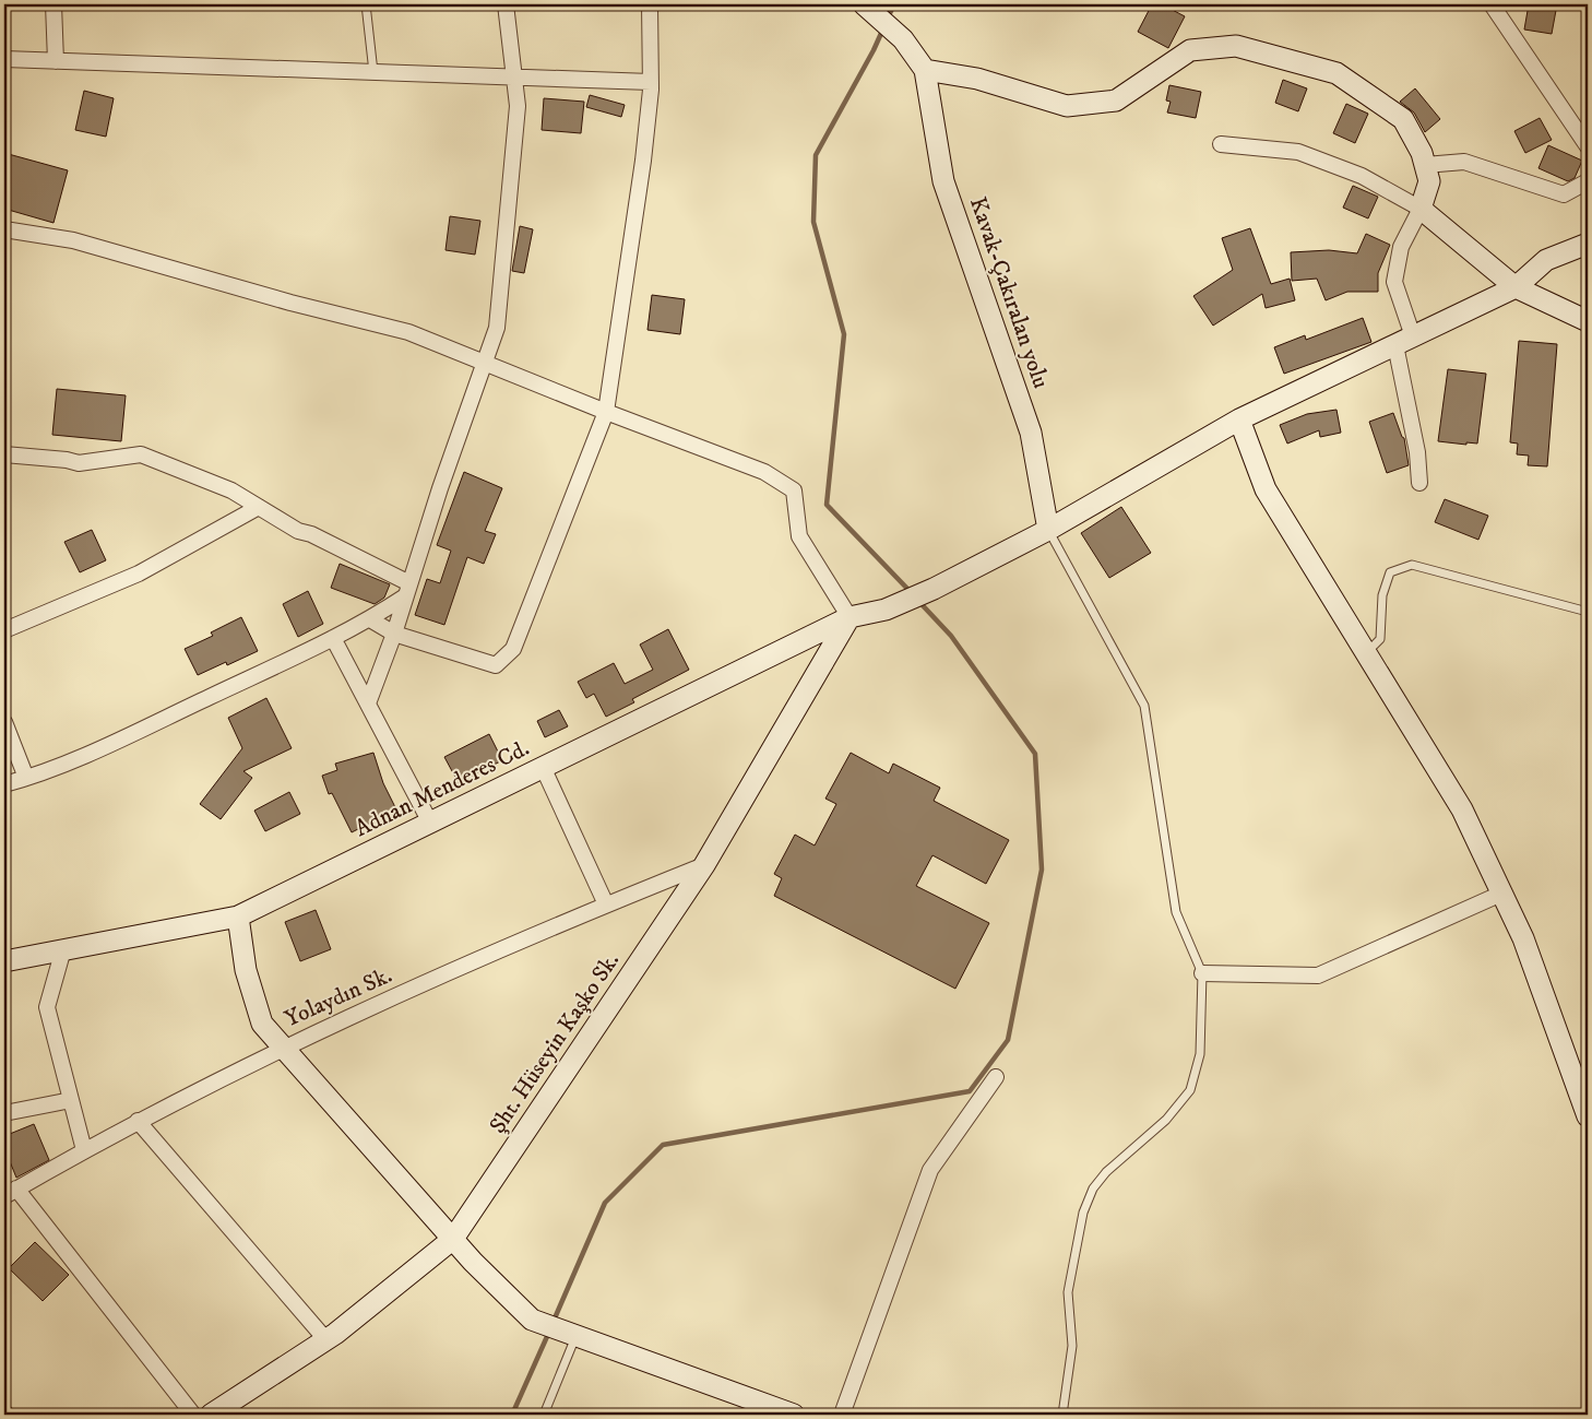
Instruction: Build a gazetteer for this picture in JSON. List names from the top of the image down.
{
  "streets": {
    "main road": ["Kavak-Çakıralan yolu", "Adnan Menderes Cd.", "Şht. Hüseyin Kaşko Sk."],
    "street": ["Yolaydın Sk."]
  },
  "crossings": [
    ["Kavak-Çakıralan yolu", "Adnan Menderes Cd."],
    ["Adnan Menderes Cd.", "Şht. Hüseyin Kaşko Sk."],
    ["Yolaydın Sk.", "Şht. Hüseyin Kaşko Sk."]
  ]
}
